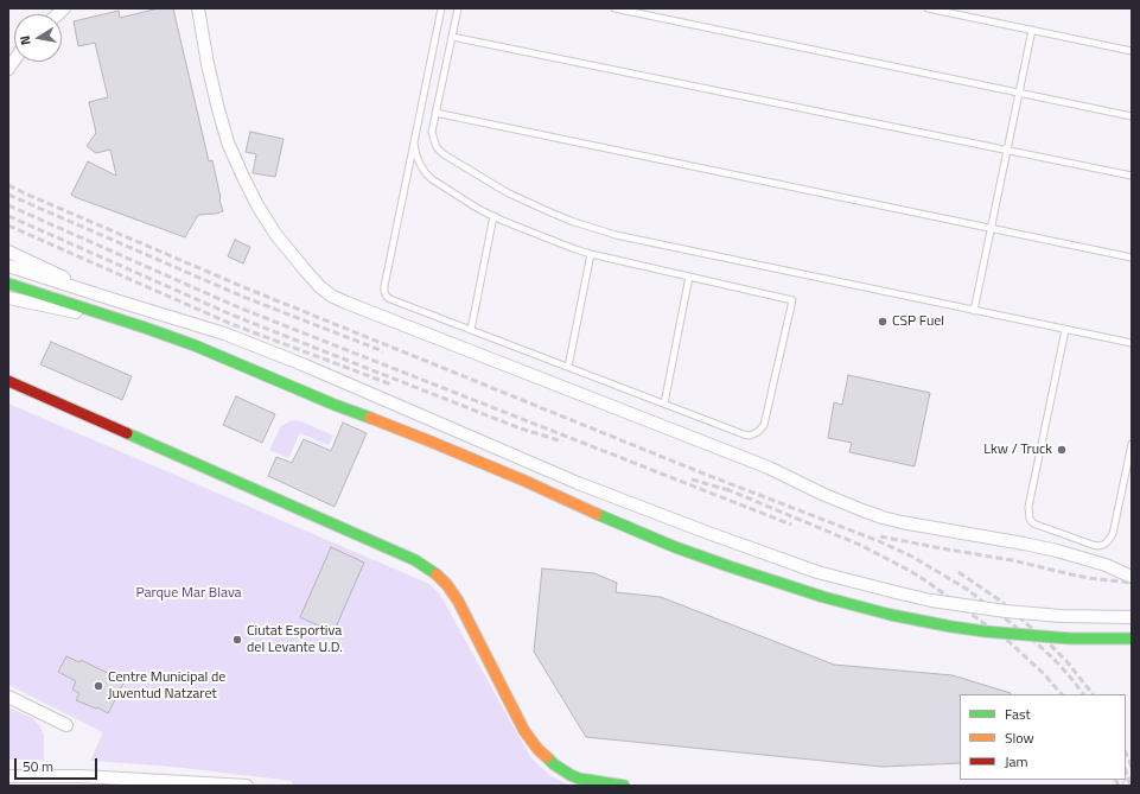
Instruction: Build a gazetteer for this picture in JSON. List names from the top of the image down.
{
  "parks": ["Parque Mar Blava"],
  "places": [
    "CSP Fuel",
    "Lkw / Truck",
    "Ciutat Esportiva del Levante U.D.",
    "Centre Municipal de Juventud Natzaret"
  ],
  "legend": ["Fast", "Slow", "Jam"],
  "scale_bar": "50 m",
  "north": "left"
}
